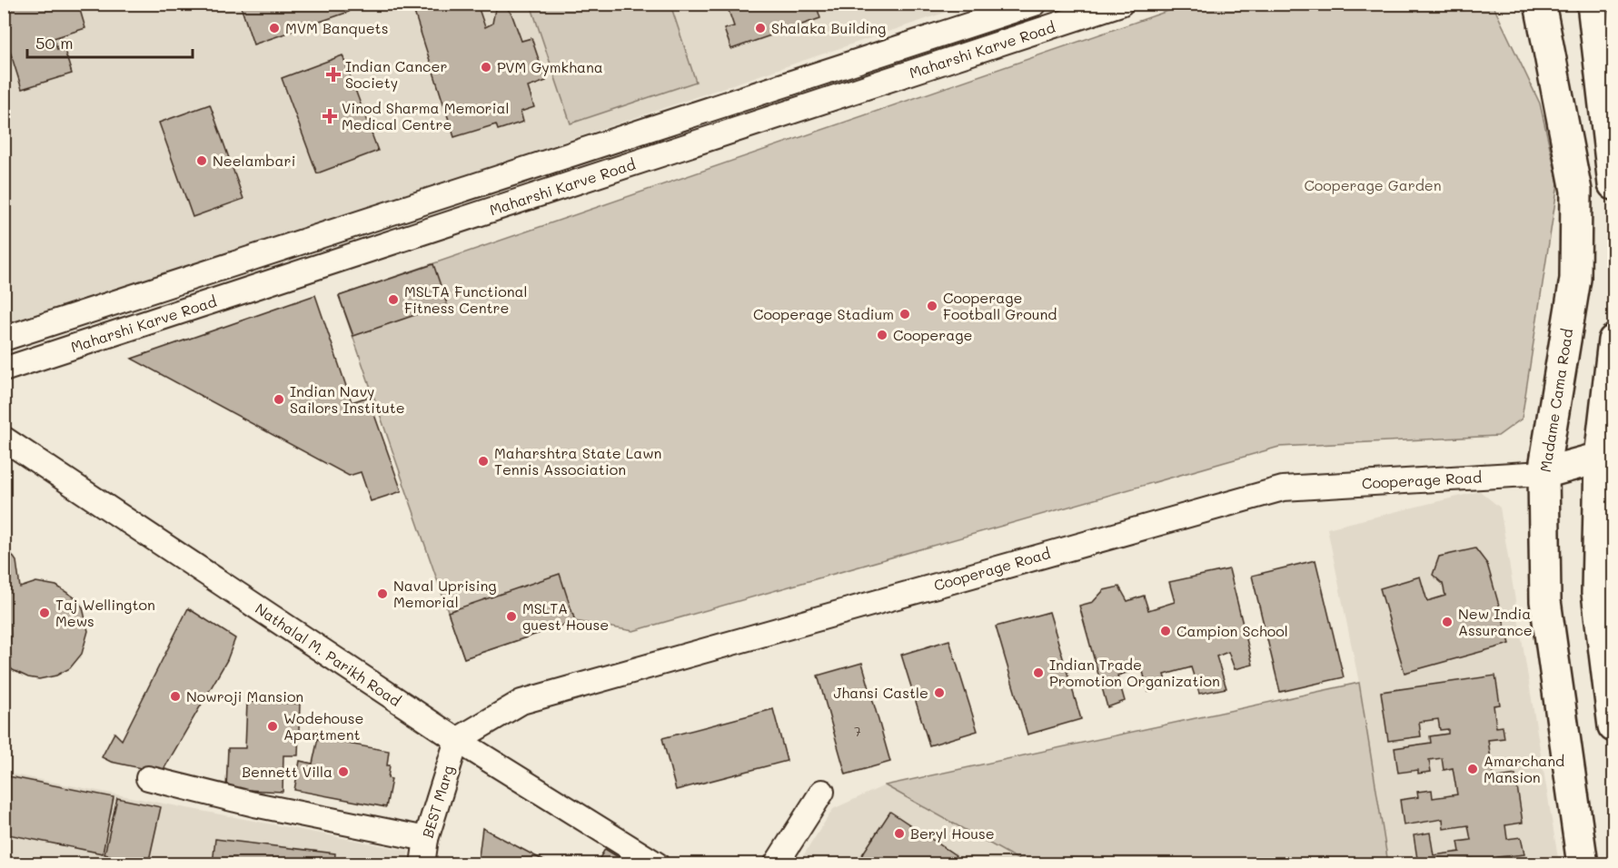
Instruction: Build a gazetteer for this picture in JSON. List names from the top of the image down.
{
  "streets": {
    "main road": ["Madame Cama Road"],
    "street": [
      "Maharshi Karve Road",
      "Cooperage Road",
      "Nathalal M. Parikh Road",
      "BEST Marg"
    ]
  },
  "crossings": [
    ["Madame Cama Road", "Cooperage Road"],
    ["Cooperage Road", "Nathalal M. Parikh Road"],
    ["Cooperage Road", "BEST Marg"],
    ["Nathalal M. Parikh Road", "BEST Marg"]
  ],
  "parks": ["Cooperage Garden"],
  "places": {
    "other": [
      "MVM Banquets",
      "Shalaka Building",
      "PVM Gymkhana",
      "Neelambari",
      "MSLTA Functional Fitness Centre",
      "Cooperage Football Ground",
      "Cooperage Stadium",
      "Cooperage",
      "Indian Navy Sailors Institute",
      "Maharshtra State Lawn Tennis Association",
      "Naval Uprising Memorial",
      "Taj Wellington Mews",
      "MSLTA guest House",
      "New India Assurance",
      "Campion School",
      "Indian Trade Promotion Organization",
      "Jhansi Castle",
      "Nowroji Mansion",
      "Wodehouse Apartment",
      "Amarchand Mansion",
      "Bennett Villa",
      "Beryl House"
    ],
    "health": ["Indian Cancer Society", "Vinod Sharma Memorial Medical Centre"]
  },
  "house_numbers": ["7"],
  "scale_bar": "50 m"
}
